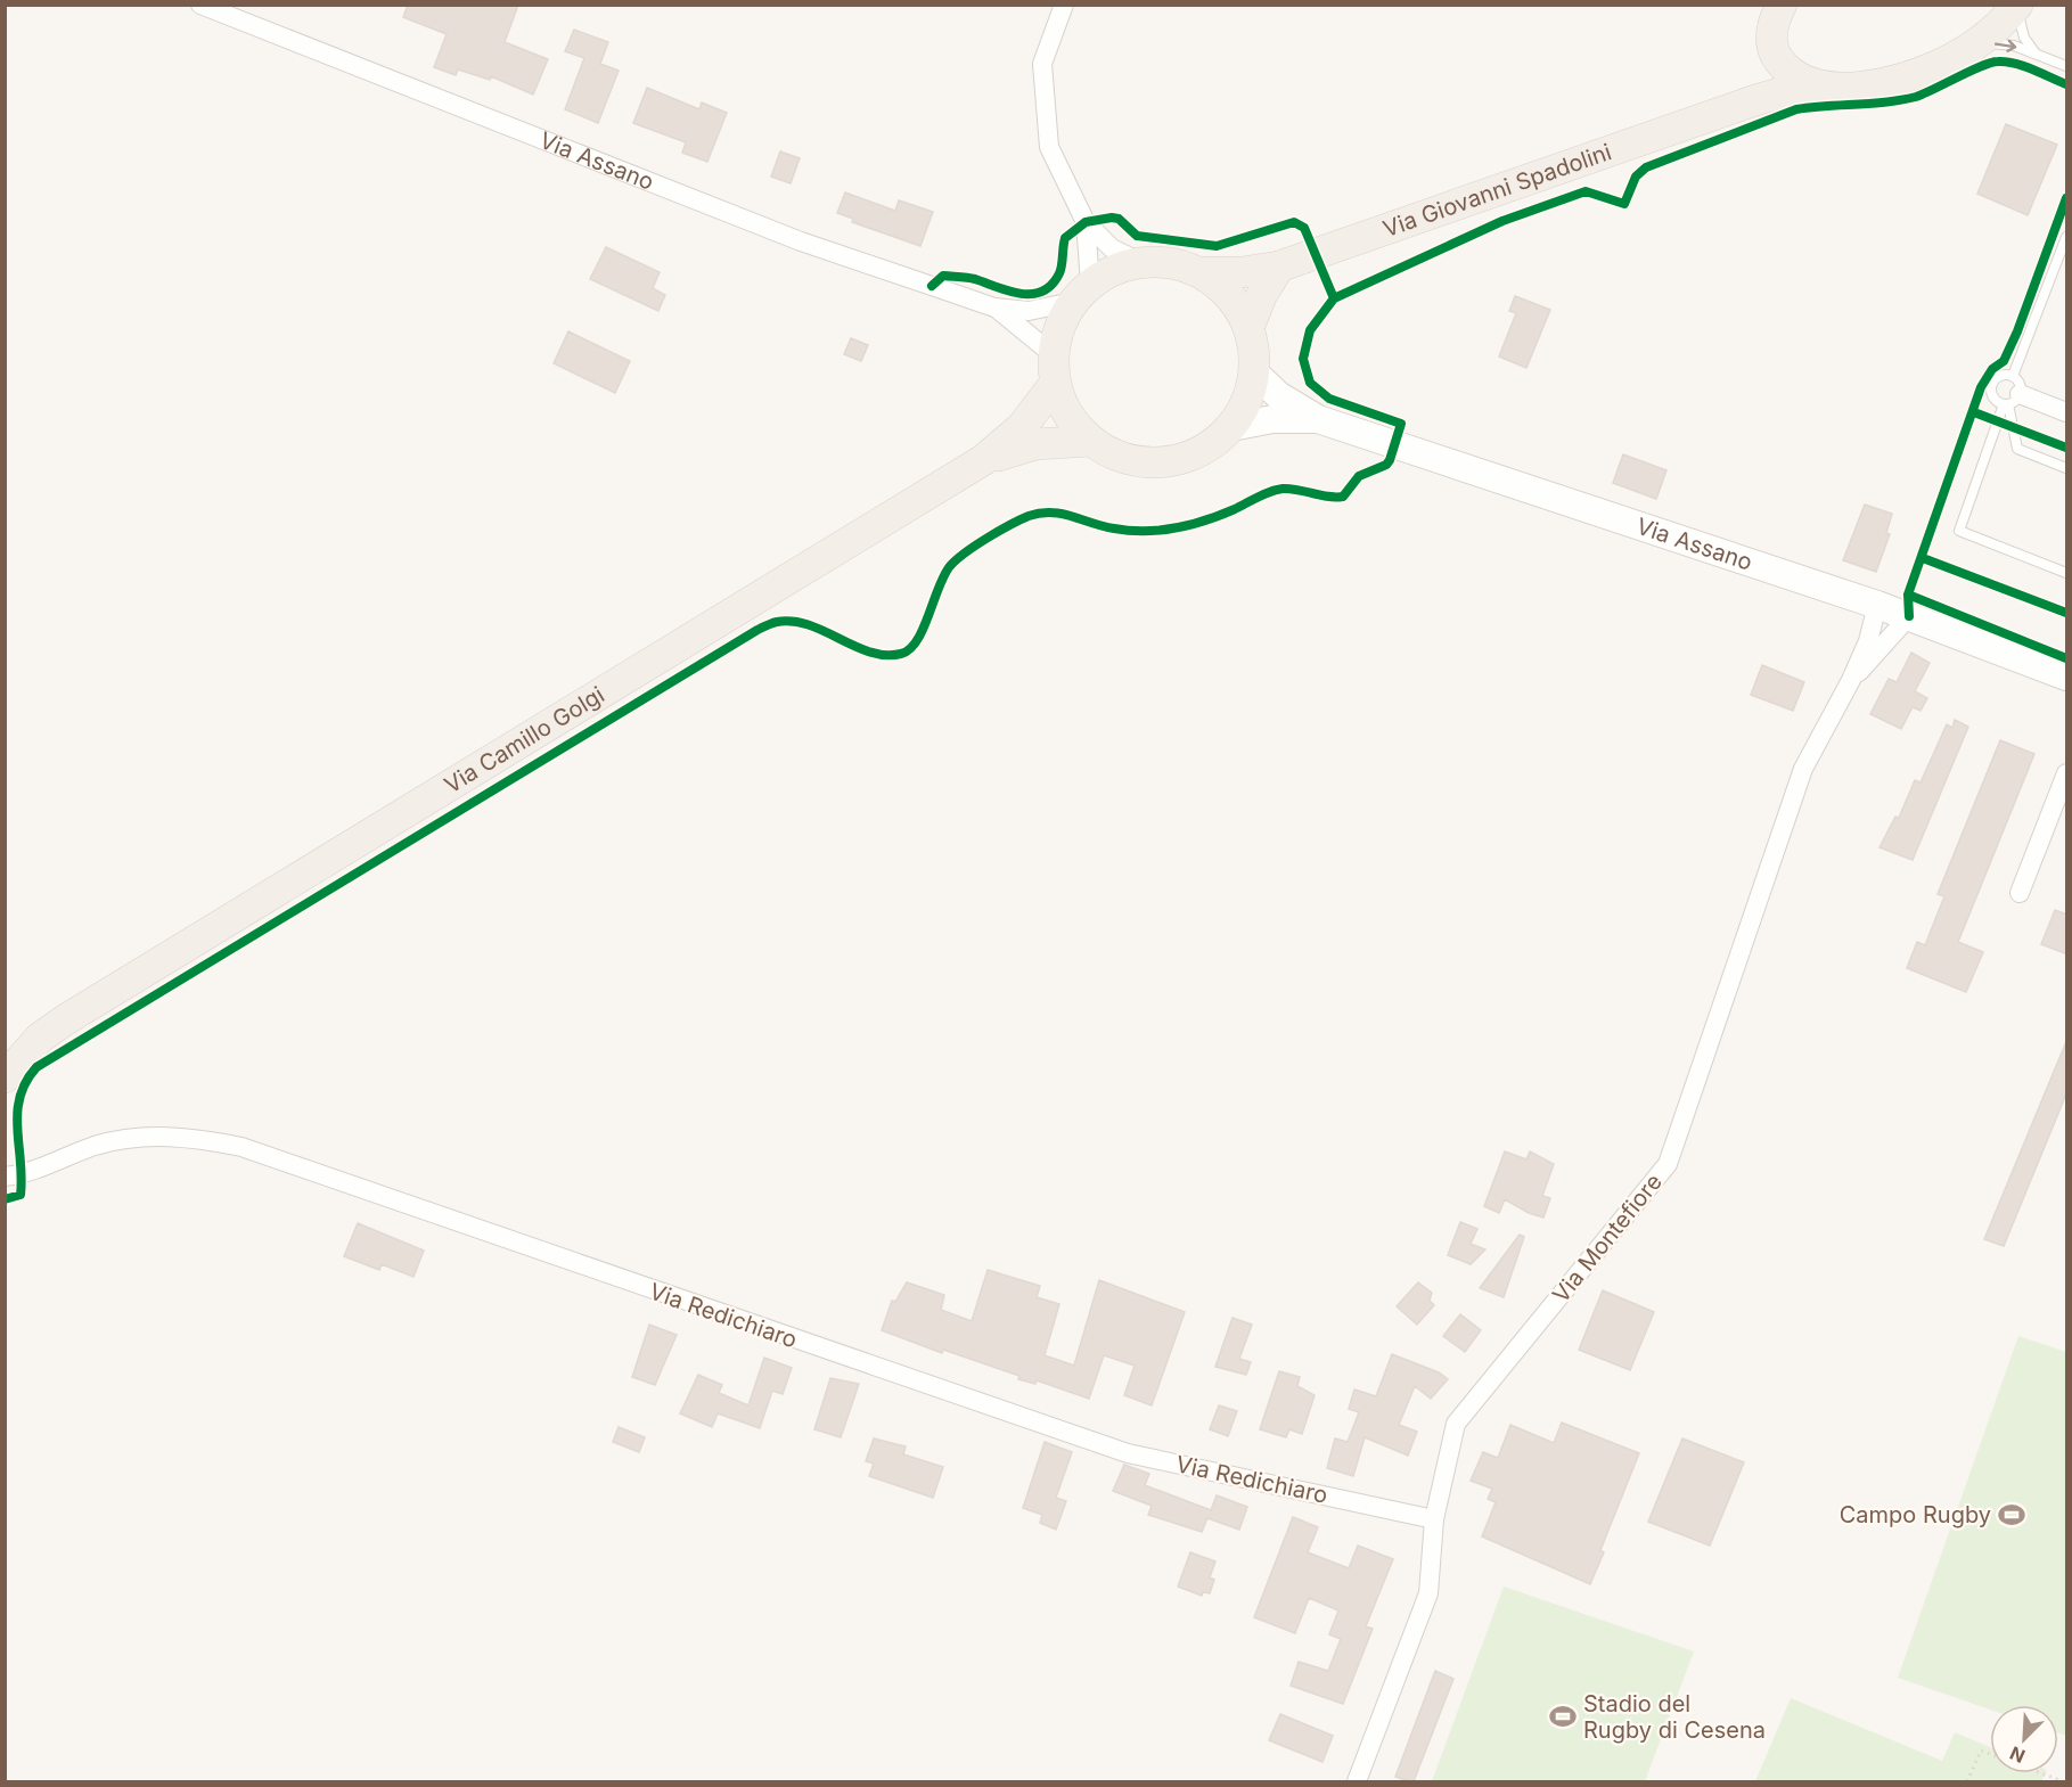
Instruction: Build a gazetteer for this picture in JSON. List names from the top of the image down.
{
  "streets": {
    "main road": ["Via Assano", "Via Giovanni Spadolini", "Via Camillo Golgi"],
    "street": ["Via Montefiore", "Via Redichiaro"]
  },
  "crossings": [
    ["Via Assano", "Via Giovanni Spadolini"],
    ["Via Assano", "Via Camillo Golgi"],
    ["Via Assano", "Via Montefiore"],
    ["Via Giovanni Spadolini", "Via Camillo Golgi"],
    ["Via Montefiore", "Via Redichiaro"]
  ],
  "places": {
    "sports": ["Campo Rugby", "Stadio del Rugby di Cesena"]
  },
  "north": "bottom left"
}
